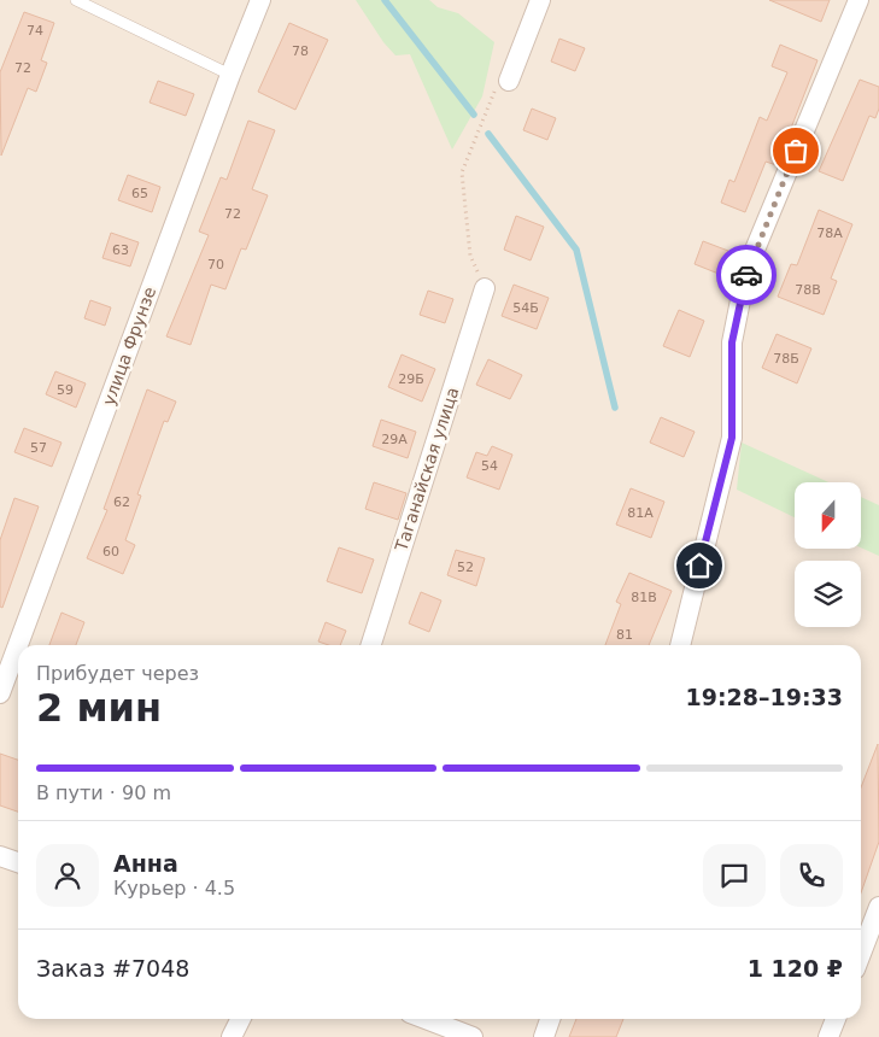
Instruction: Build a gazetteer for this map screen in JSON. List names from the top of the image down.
{
  "streets": {
    "street": ["улица Фрунзе", "Таганайская улица"]
  },
  "house_numbers": [
    "74",
    "78",
    "72",
    "65",
    "72",
    "78А",
    "63",
    "70",
    "78В",
    "54Б",
    "78Б",
    "29Б",
    "59",
    "29А",
    "57",
    "54",
    "62",
    "81А",
    "60",
    "52",
    "81В",
    "81"
  ],
  "north": "bottom",
  "page": {
    "heading": ["2 мин", "Прибудет через", "19:28–19:33"],
    "panel": [
      "Анна",
      "Курьер · 4.5",
      "Заказ #7048",
      "1 120 ₽"
    ],
    "bar": "В пути · 90 m"
  }
}
